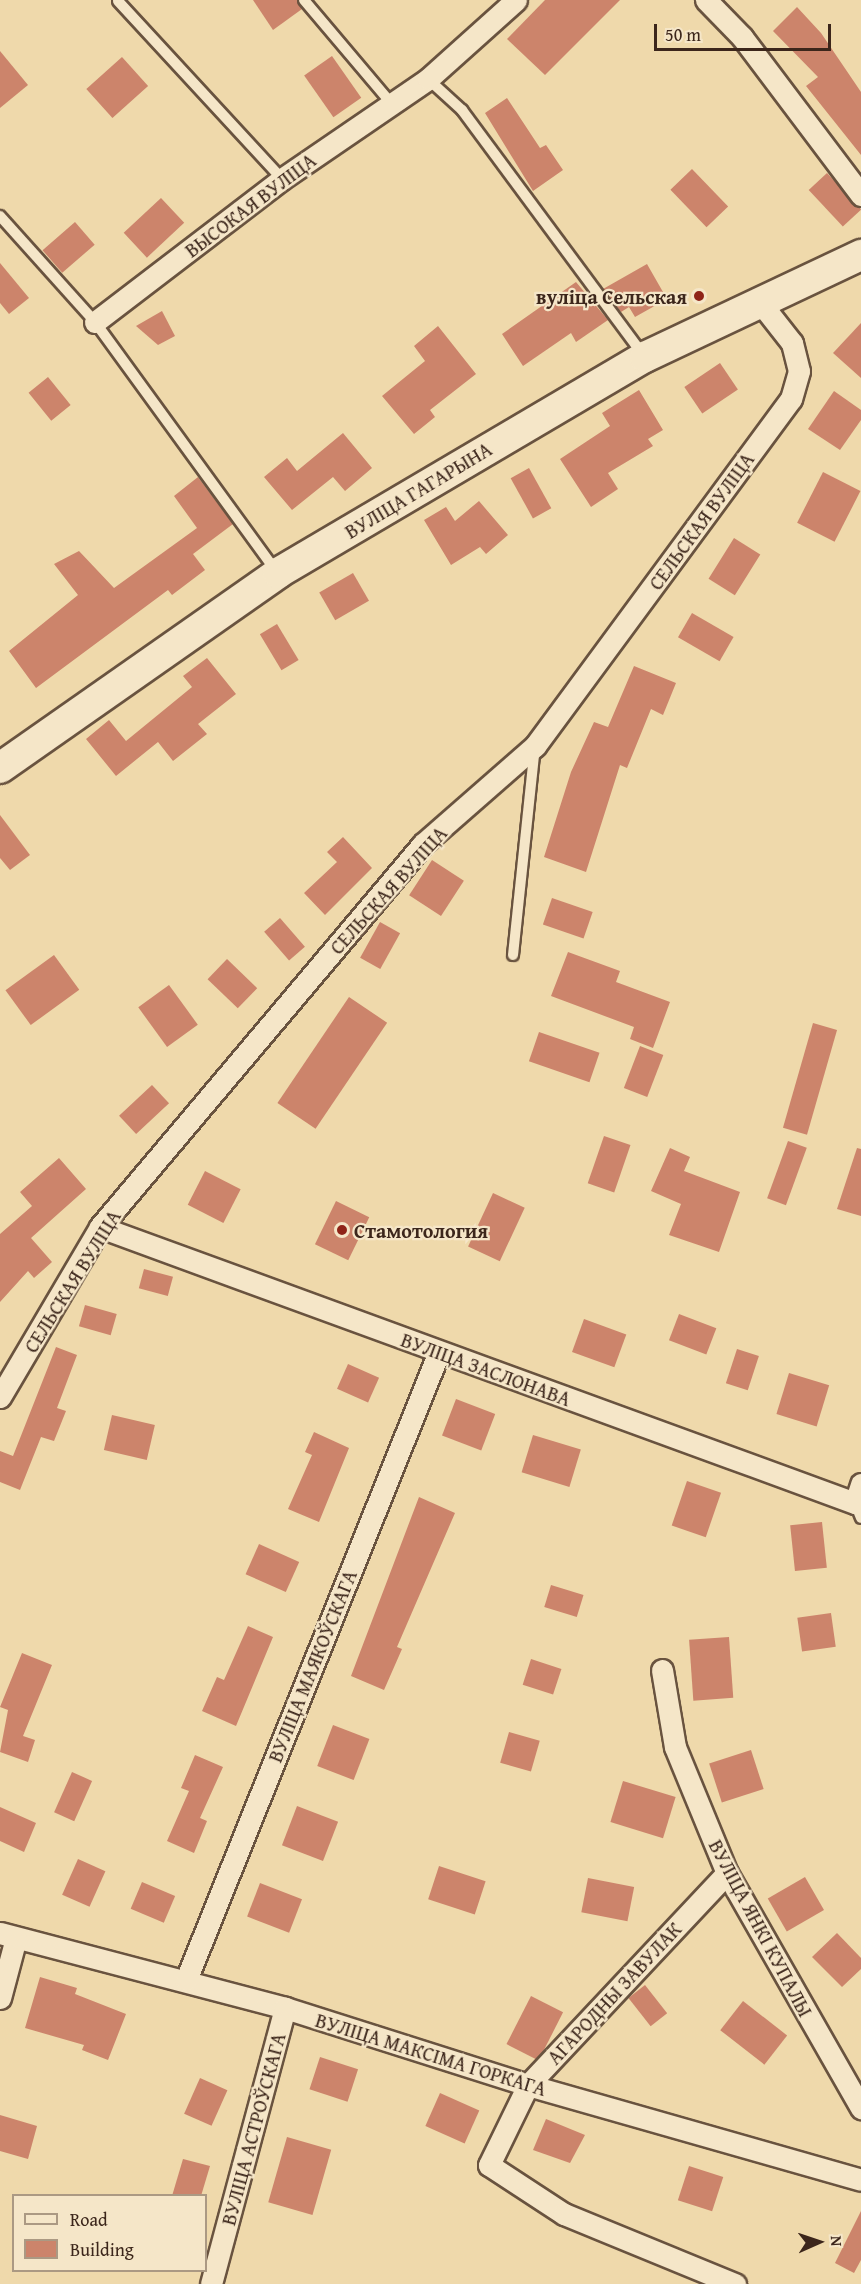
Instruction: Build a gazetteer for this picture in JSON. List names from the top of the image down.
{
  "streets": {
    "street": [
      "ВЫСОКАЯ ВУЛІЦА",
      "ВУЛІЦА ГАГАРЫНА",
      "СЕЛЬСКАЯ ВУЛІЦА",
      "ВУЛІЦА ЗАСЛОНАВА",
      "ВУЛІЦА МАЯКОЎСКАГА",
      "ВУЛІЦА ЯНКІ КУПАЛЫ",
      "АГАРОДНЫ ЗАВУЛАК",
      "ВУЛІЦА МАКСІМА ГОРКАГА",
      "ВУЛІЦА АСТРОЎСКАГА"
    ]
  },
  "crossings": [
    ["ВУЛІЦА ГАГАРЫНА", "СЕЛЬСКАЯ ВУЛІЦА"],
    ["СЕЛЬСКАЯ ВУЛІЦА", "ВУЛІЦА ЗАСЛОНАВА"],
    ["ВУЛІЦА ЗАСЛОНАВА", "ВУЛІЦА МАЯКОЎСКАГА"],
    ["ВУЛІЦА МАЯКОЎСКАГА", "ВУЛІЦА МАКСІМА ГОРКАГА"],
    ["ВУЛІЦА ЯНКІ КУПАЛЫ", "АГАРОДНЫ ЗАВУЛАК"],
    ["АГАРОДНЫ ЗАВУЛАК", "ВУЛІЦА МАКСІМА ГОРКАГА"],
    ["ВУЛІЦА МАКСІМА ГОРКАГА", "ВУЛІЦА АСТРОЎСКАГА"]
  ],
  "places": ["вуліца Сельская", "Стамотология"],
  "legend": ["Road", "Building"],
  "scale_bar": "50 m",
  "north": "right"
}
